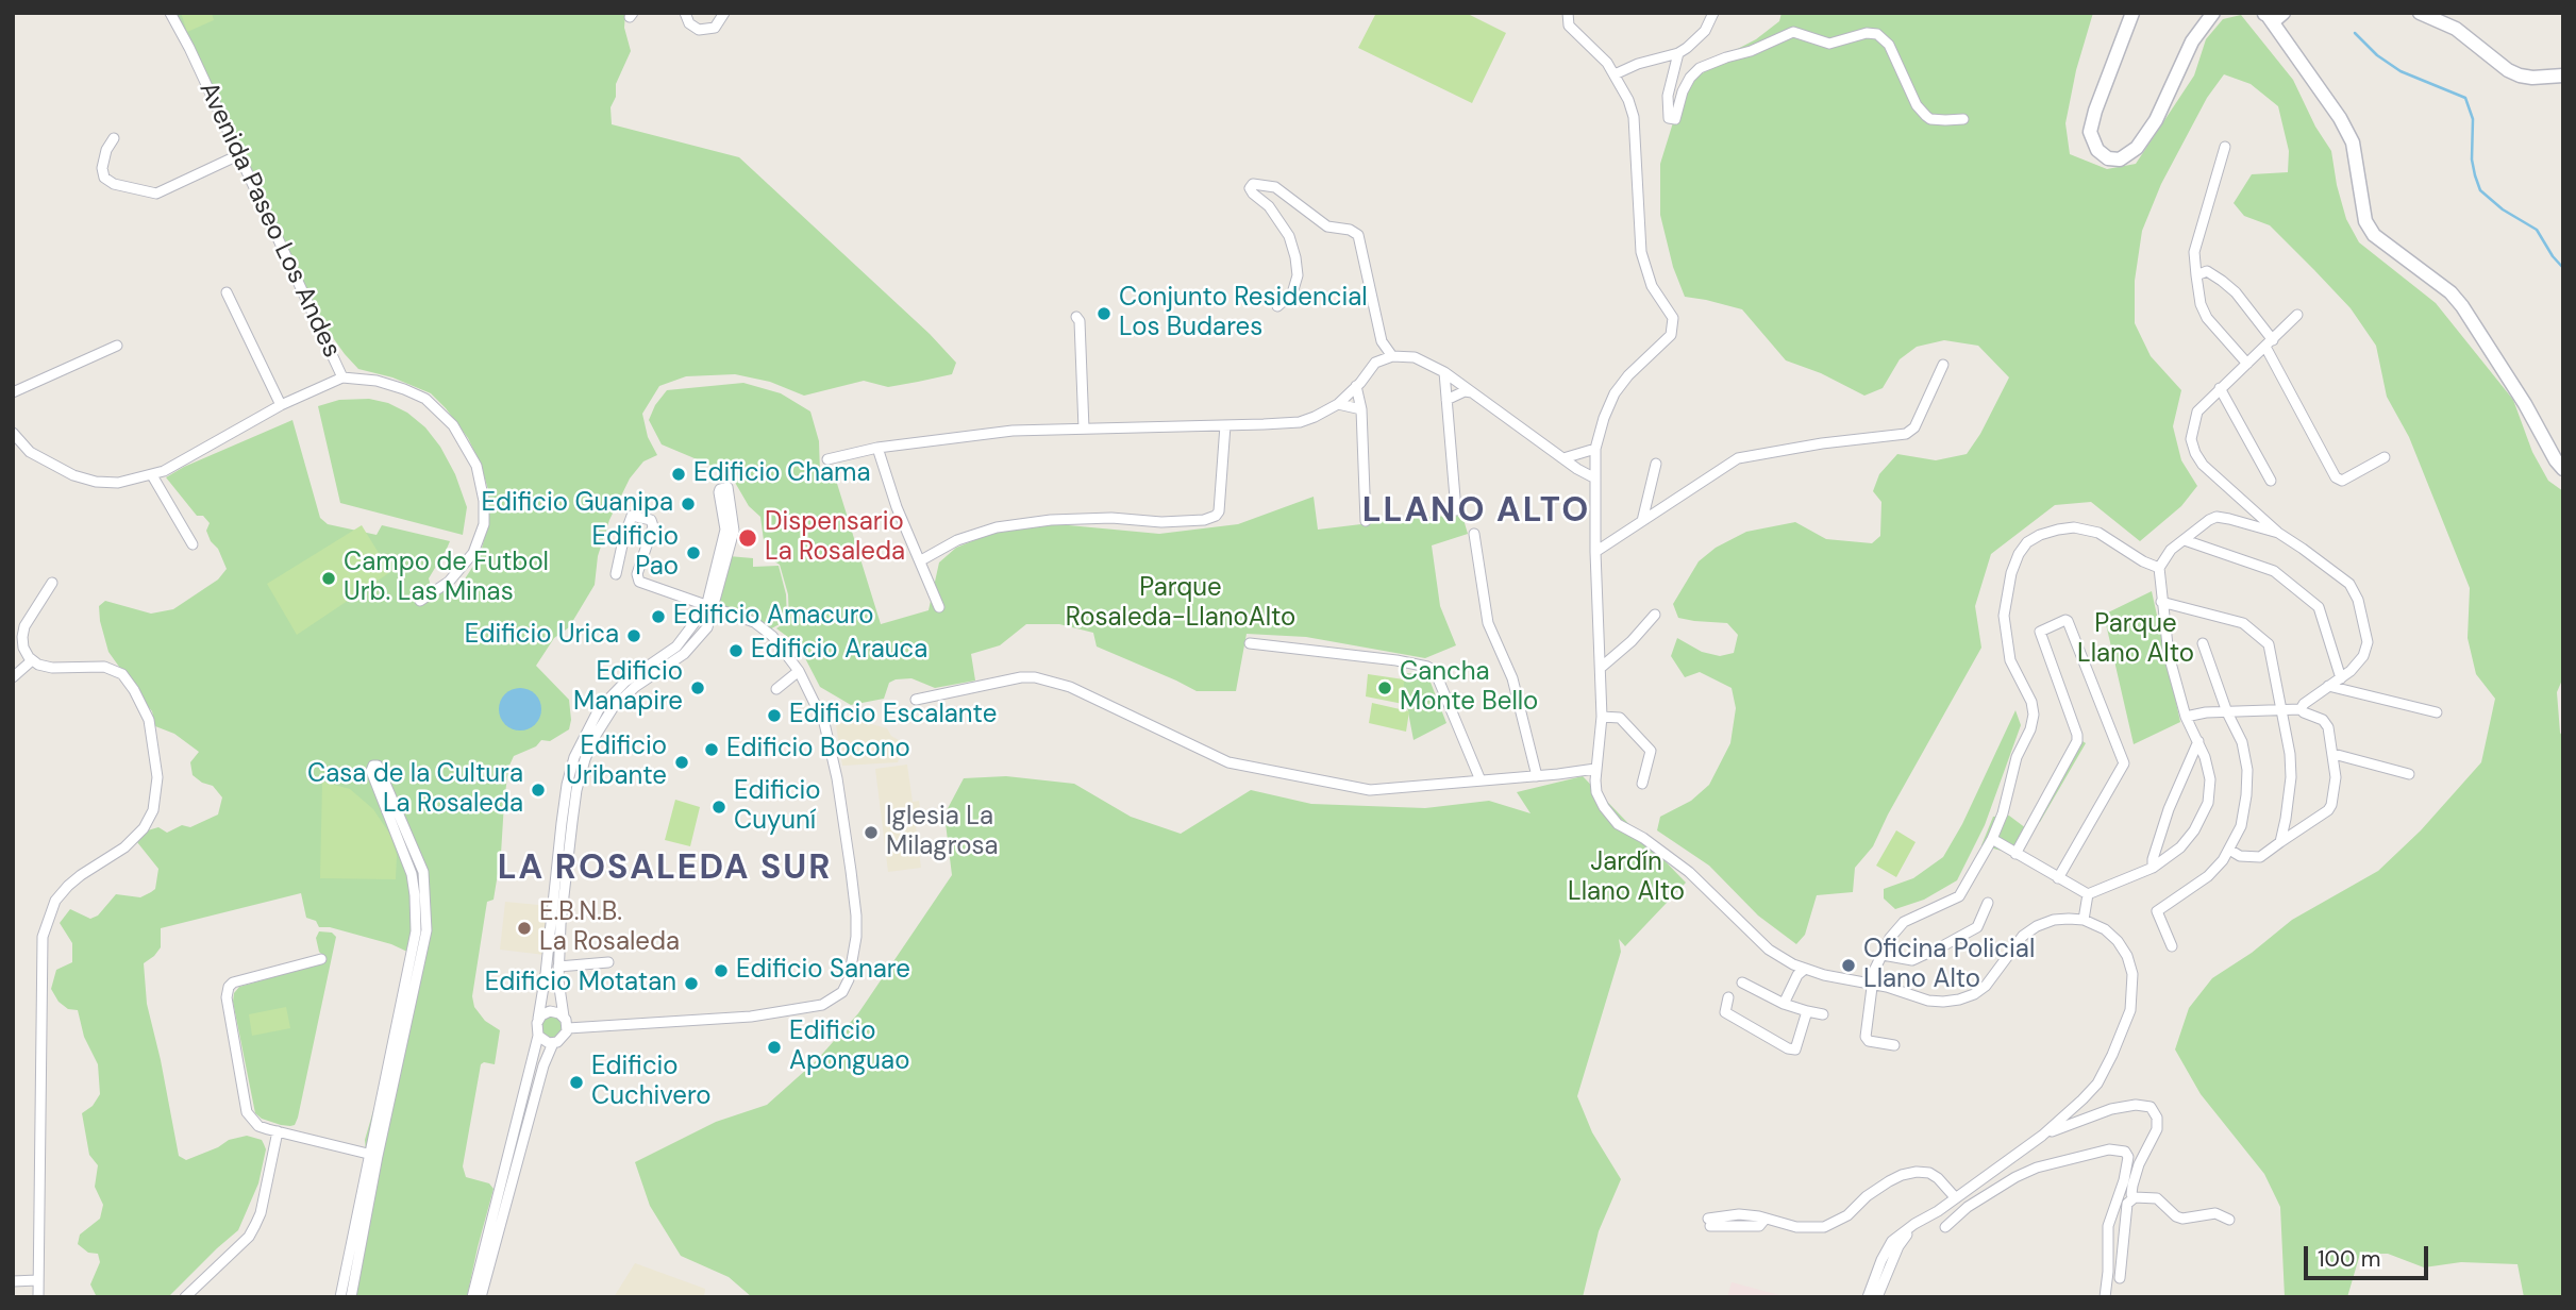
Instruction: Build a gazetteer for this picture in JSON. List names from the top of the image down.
{
  "streets": {
    "street": ["Avenida Paseo Los Andes"]
  },
  "districts": ["LLANO ALTO", "LA ROSALEDA SUR"],
  "parks": ["Parque Rosaleda-LlanoAlto", "Parque Llano Alto", "Jardín Llano Alto"],
  "places": [
    "Conjunto Residencial Los Budares",
    "Edificio Chama",
    "Edificio Guanipa",
    "Dispensario La Rosaleda",
    "Edificio Pao",
    "Campo de Futbol Urb. Las Minas",
    "Edificio Amacuro",
    "Edificio Urica",
    "Edificio Arauca",
    "Edificio Manapire",
    "Cancha Monte Bello",
    "Edificio Escalante",
    "Edificio Bocono",
    "Edificio Uribante",
    "Casa de la Cultura La Rosaleda",
    "Edificio Cuyuní",
    "Iglesia La Milagrosa",
    "E.B.N.B. La Rosaleda",
    "Oficina Policial Llano Alto",
    "Edificio Sanare",
    "Edificio Motatan",
    "Edificio Aponguao",
    "Edificio Cuchivero"
  ],
  "scale_bar": "100 m"
}
